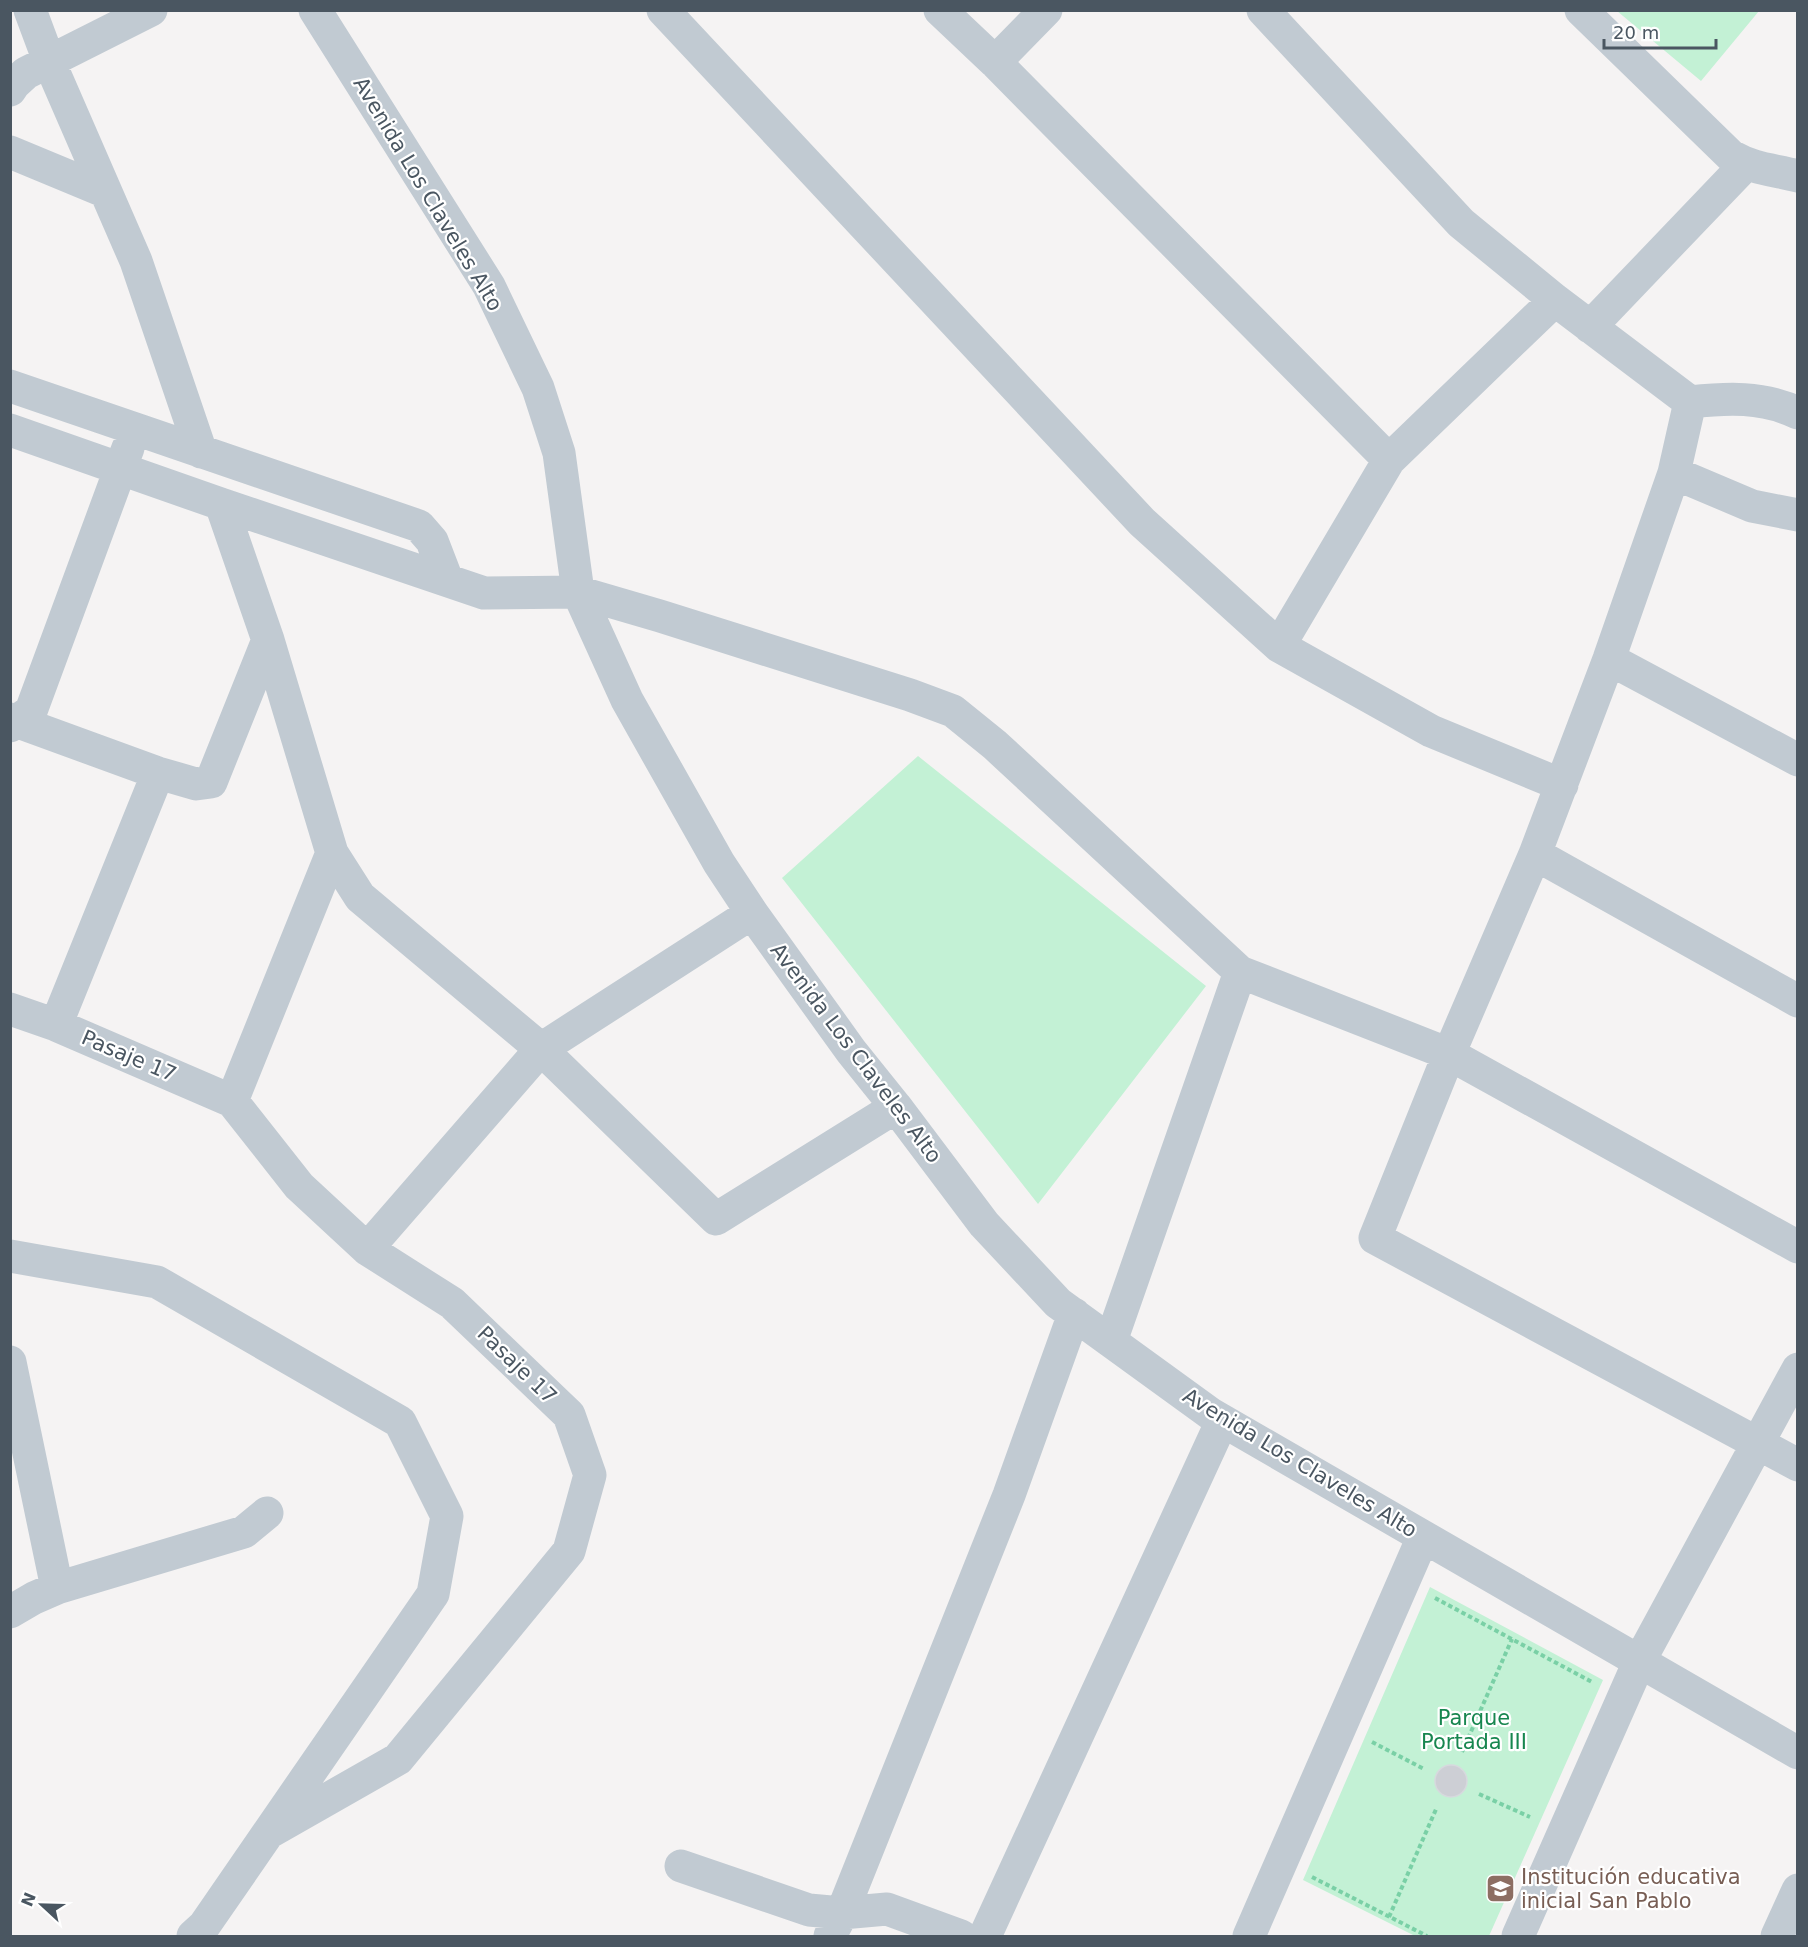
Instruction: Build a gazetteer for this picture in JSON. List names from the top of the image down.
{
  "streets": {
    "street": ["Avenida Los Claveles Alto", "Pasaje 17"]
  },
  "parks": ["Parque Portada III"],
  "places": {
    "school or university": ["Institución educativa inicial San Pablo"]
  },
  "scale_bar": "20 m",
  "north": "left"
}
